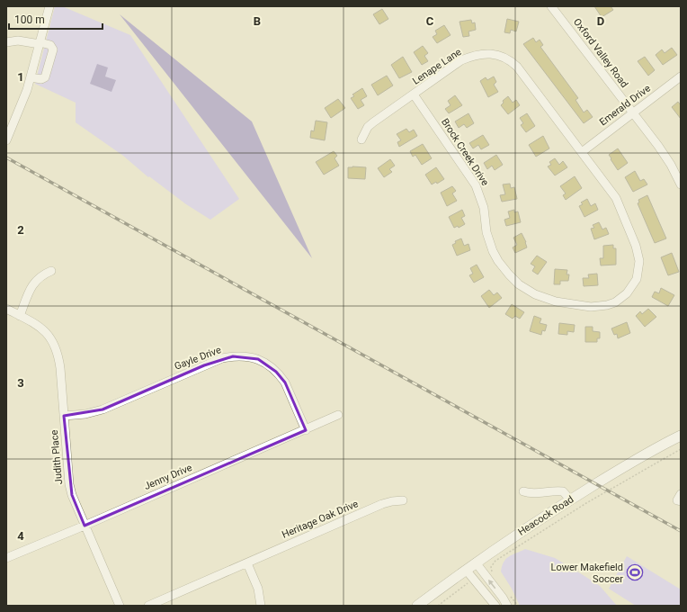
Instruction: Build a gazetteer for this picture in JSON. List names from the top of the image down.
{
  "streets": {
    "main road": ["Heacock Road"],
    "street": [
      "Oxford Valley Road",
      "Lenape Lane",
      "Emerald Drive",
      "Brock Creek Drive",
      "Gayle Drive",
      "Judith Place",
      "Jenny Drive",
      "Heritage Oak Drive"
    ]
  },
  "crossings": [
    ["Oxford Valley Road", "Emerald Drive"],
    ["Lenape Lane", "Emerald Drive"],
    ["Lenape Lane", "Brock Creek Drive"],
    ["Emerald Drive", "Brock Creek Drive"],
    ["Gayle Drive", "Judith Place"],
    ["Gayle Drive", "Jenny Drive"],
    ["Judith Place", "Jenny Drive"]
  ],
  "places": {
    "sports": ["Lower Makefield Soccer"]
  },
  "scale_bar": "100 m",
  "grid": {
    "columns": ["B", "C", "D"],
    "rows": [
      "1",
      "2",
      "3",
      "4"
    ]
  }
}
